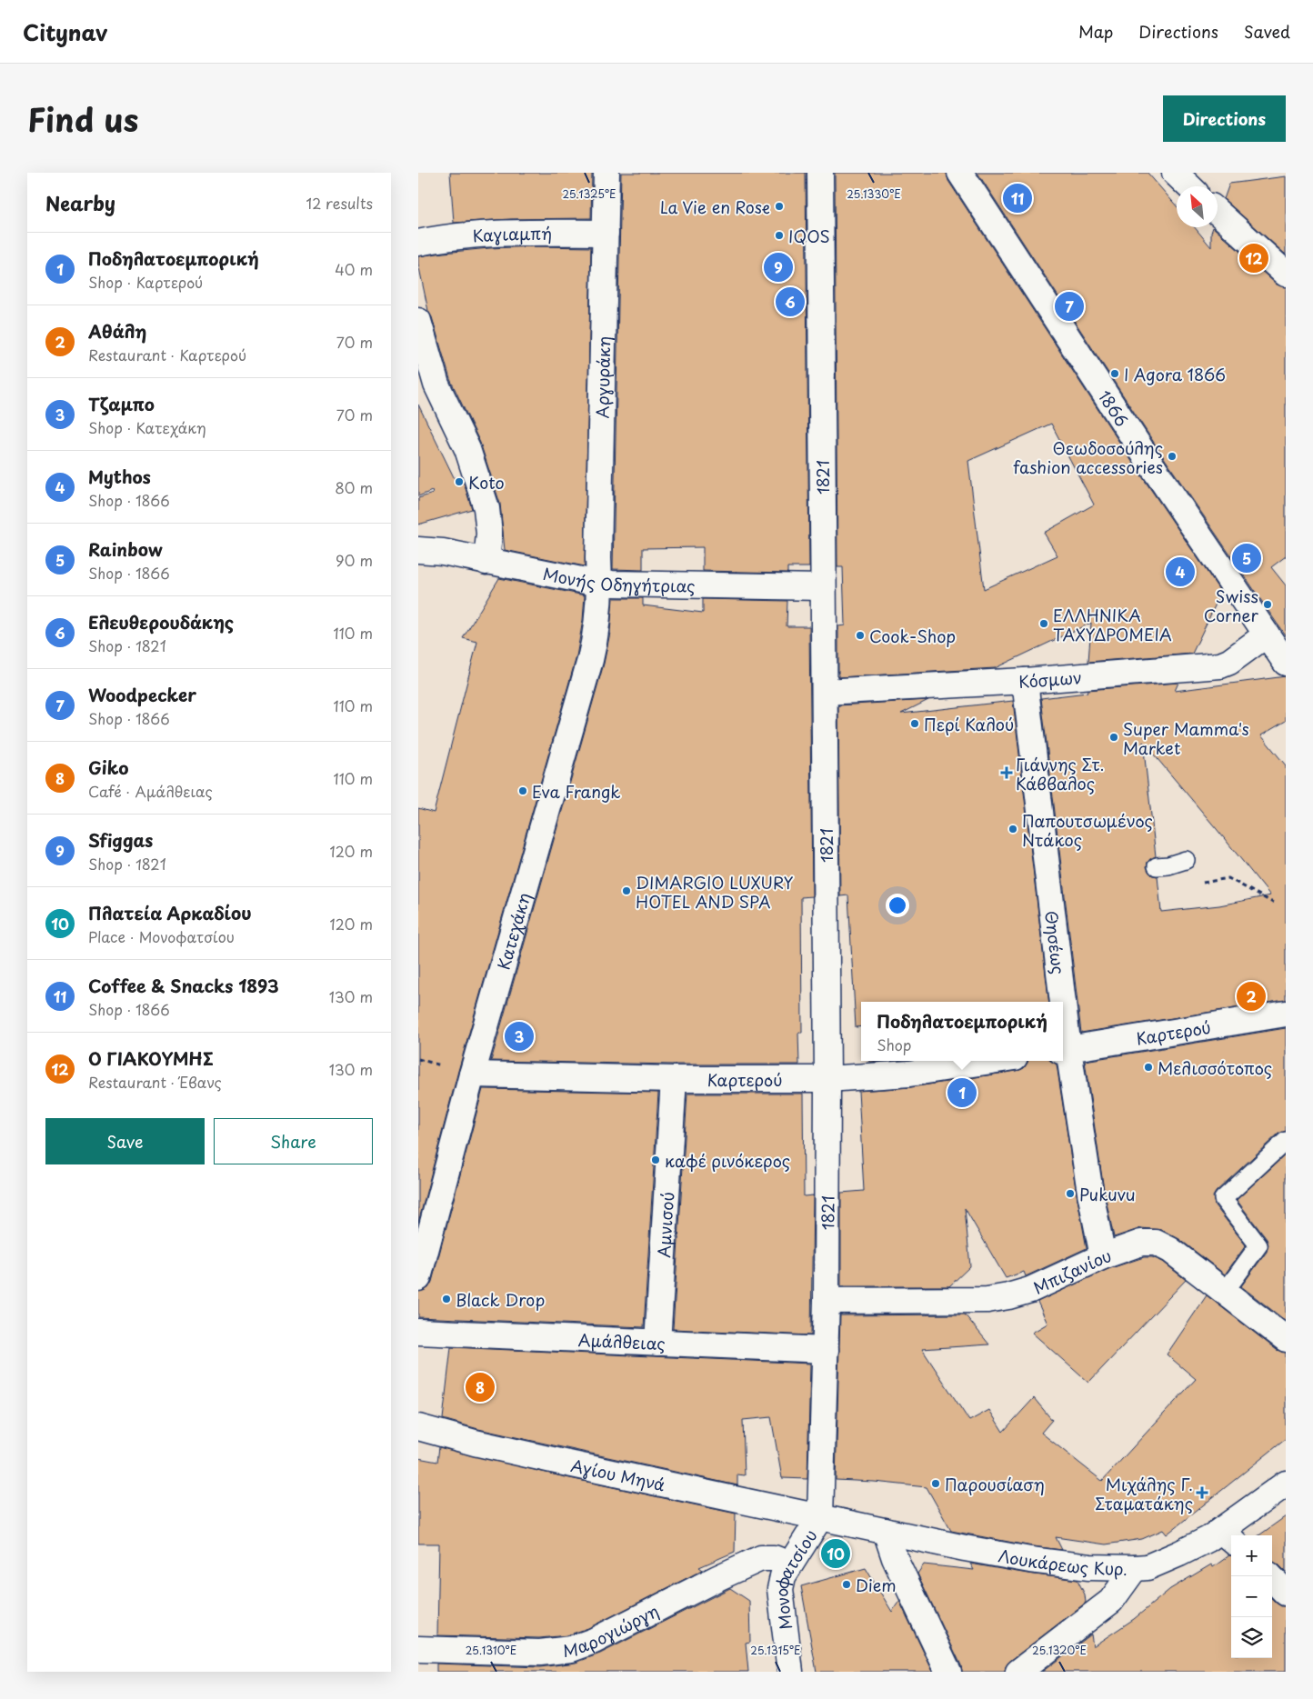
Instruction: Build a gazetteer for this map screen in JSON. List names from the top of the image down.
{
  "streets": {
    "street": [
      "Καγιαμπή",
      "Αργυράκη",
      "1866",
      "1821",
      "Μονής Οδηγήτριας",
      "Κόσμων",
      "Κατεχάκη",
      "Θησέως",
      "Καρτερού",
      "Αμνισού",
      "Μπιζανίου",
      "Αμάλθειας",
      "Αγίου Μηνά",
      "Λουκάρεως Κυρ.",
      "Μονοφατσίου",
      "Μαρογιώργη"
    ]
  },
  "crossings": [
    ["Καγιαμπή", "Αργυράκη"],
    ["Αργυράκη", "Μονής Οδηγήτριας"],
    ["Αργυράκη", "Κατεχάκη"],
    ["1866", "Κόσμων"],
    ["1821", "Μονής Οδηγήτριας"],
    ["1821", "Κόσμων"],
    ["1821", "Καρτερού"],
    ["1821", "Μπιζανίου"],
    ["1821", "Αμάλθειας"],
    ["1821", "Αγίου Μηνά"],
    ["1821", "Λουκάρεως Κυρ."],
    ["1821", "Μονοφατσίου"],
    ["Μονής Οδηγήτριας", "Κατεχάκη"],
    ["Κόσμων", "Θησέως"],
    ["Κατεχάκη", "Καρτερού"],
    ["Θησέως", "Καρτερού"],
    ["Θησέως", "Μπιζανίου"],
    ["Καρτερού", "Αμνισού"],
    ["Αμνισού", "Αμάλθειας"],
    ["Αγίου Μηνά", "Λουκάρεως Κυρ."],
    ["Αγίου Μηνά", "Μονοφατσίου"],
    ["Λουκάρεως Κυρ.", "Μονοφατσίου"],
    ["Μονοφατσίου", "Μαρογιώργη"]
  ],
  "places": {
    "other": [
      "La Vie en Rose",
      "IQOS",
      "I Agora 1866",
      "Θεωδοσούλης fashion accessories",
      "Koto",
      "Swiss Corner",
      "ΕΛΛΗΝΙΚΑ ΤΑΧΥΔΡΟΜΕΙΑ",
      "Cook-Shop",
      "Περί Καλού",
      "Super Mamma's Market",
      "Eva Frangk",
      "Παπουτσωμένος Ντάκος",
      "DIMARGIO LUXURY HOTEL AND SPA",
      "Μελισσότοπος",
      "καφέ ρινόκερος",
      "Pukuvu",
      "Black Drop",
      "Παρουσίαση",
      "Diem"
    ],
    "health": ["Γιάννης Στ. Κάββαλος", "Μιχάλης Γ. Σταματάκης"]
  },
  "north": "top left",
  "page": {
    "header": "Citynav",
    "nav": ["Map", "Directions", "Saved"],
    "title": "Find us",
    "buttons": [
      "Directions",
      ["Save", "Share"]
    ],
    "heading": ["Nearby", "12 results"],
    "pins": [
      "11",
      "12",
      "9",
      "6",
      "7",
      "5",
      "4",
      "2",
      "3",
      "1",
      "8",
      "10"
    ],
    "list": [
      {
        "mark": "1",
        "name": "Ποδηλατοεμπορική",
        "note": "Shop · Καρτερού",
        "value": "40 m"
      },
      {
        "mark": "2",
        "name": "Αθάλη",
        "note": "Restaurant · Καρτερού",
        "value": "70 m"
      },
      {
        "mark": "3",
        "name": "Τζαμπο",
        "note": "Shop · Κατεχάκη",
        "value": "70 m"
      },
      {
        "mark": "4",
        "name": "Mythos",
        "note": "Shop · 1866",
        "value": "80 m"
      },
      {
        "mark": "5",
        "name": "Rainbow",
        "note": "Shop · 1866",
        "value": "90 m"
      },
      {
        "mark": "6",
        "name": "Ελευθερουδάκης",
        "note": "Shop · 1821",
        "value": "110 m"
      },
      {
        "mark": "7",
        "name": "Woodpecker",
        "note": "Shop · 1866",
        "value": "110 m"
      },
      {
        "mark": "8",
        "name": "Giko",
        "note": "Café · Αμάλθειας",
        "value": "110 m"
      },
      {
        "mark": "9",
        "name": "Sfiggas",
        "note": "Shop · 1821",
        "value": "120 m"
      },
      {
        "mark": "10",
        "name": "Πλατεία Αρκαδίου",
        "note": "Place · Μονοφατσίου",
        "value": "120 m"
      },
      {
        "mark": "11",
        "name": "Coffee & Snacks 1893",
        "note": "Shop · 1866",
        "value": "130 m"
      },
      {
        "mark": "12",
        "name": "Ο ΓΙΑΚΟΥΜΗΣ",
        "note": "Restaurant · Έβανς",
        "value": "130 m"
      }
    ],
    "popup": ["Ποδηλατοεμπορική", "Shop"],
    "map_buttons": ["+", "−"]
  },
  "coordinates": [
    "25.1325°E",
    "25.1330°E",
    "25.1310°E",
    "25.1315°E",
    "25.1320°E"
  ]
}
